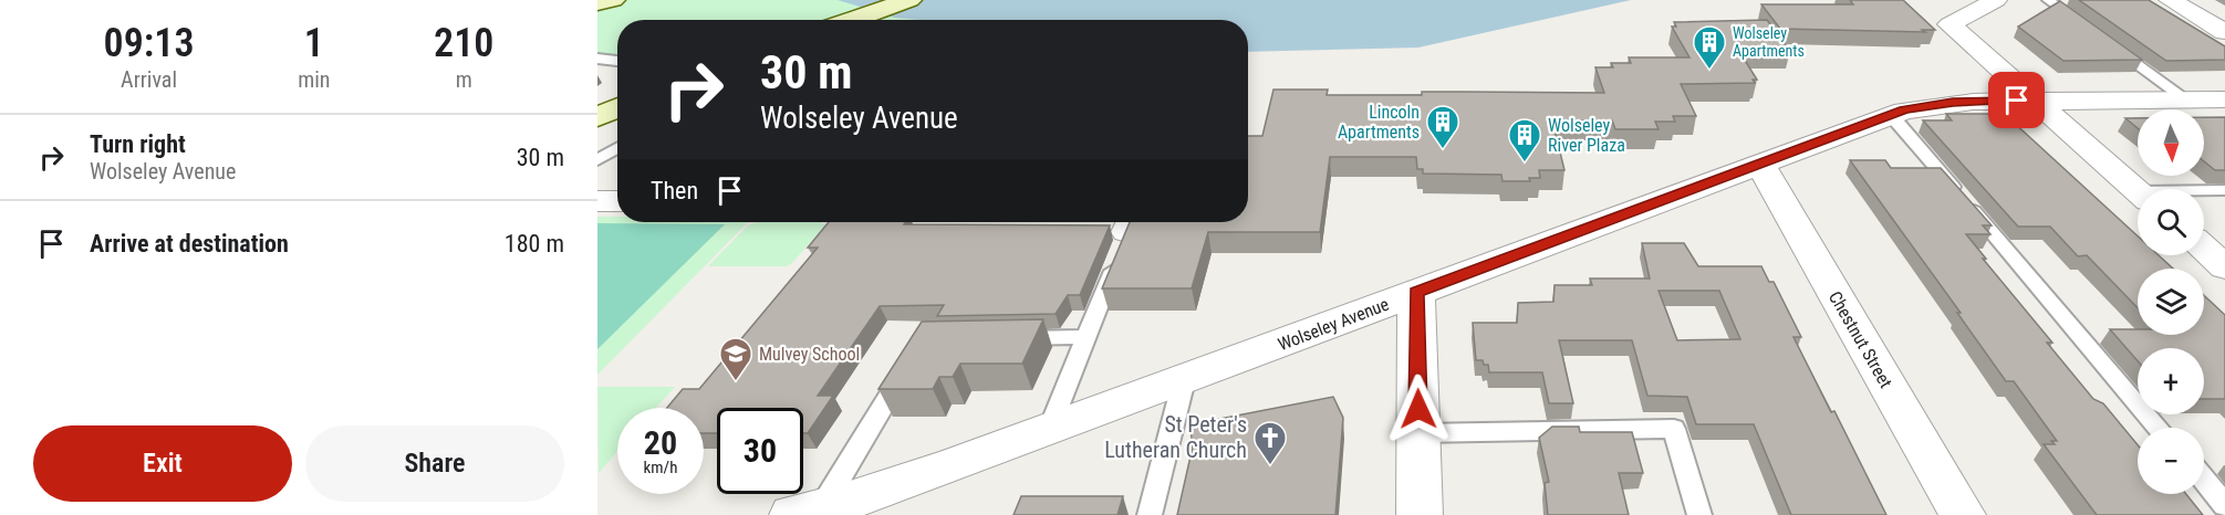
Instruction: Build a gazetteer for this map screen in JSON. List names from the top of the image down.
{
  "streets": {
    "street": ["Wolseley Avenue", "Chestnut Street"]
  },
  "crossings": [
    ["Wolseley Avenue", "Chestnut Street"]
  ],
  "places": {
    "building": ["Wolseley Apartments", "Lincoln Apartments", "Wolseley River Plaza"],
    "school or university": ["Mulvey School"],
    "church": ["St Peter's Lutheran Church"]
  },
  "north": "bottom",
  "page": {
    "eta": [
      "09:13",
      "Arrival",
      "1",
      "min",
      "210",
      "m"
    ],
    "turn": ["30 m", "Wolseley Avenue"],
    "map_buttons": ["+", "−"],
    "list": [
      {
        "name": "Turn right",
        "note": "Wolseley Avenue",
        "value": "30 m"
      },
      {
        "name": "Arrive at destination",
        "value": "180 m"
      }
    ],
    "then": "Then",
    "speed": "20 km/h",
    "limit": "30",
    "buttons": ["Exit", "Share"]
  }
}
